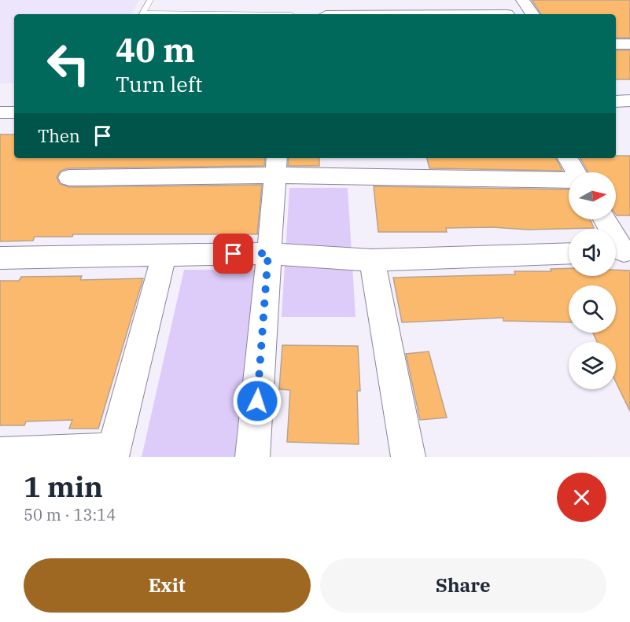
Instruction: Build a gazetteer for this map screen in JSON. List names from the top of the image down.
{
  "north": "right",
  "page": {
    "turn": ["40 m", "Turn left"],
    "then": "Then",
    "heading": ["1 min", "50 m · 13:14"],
    "buttons": ["Exit", "Share"]
  }
}
